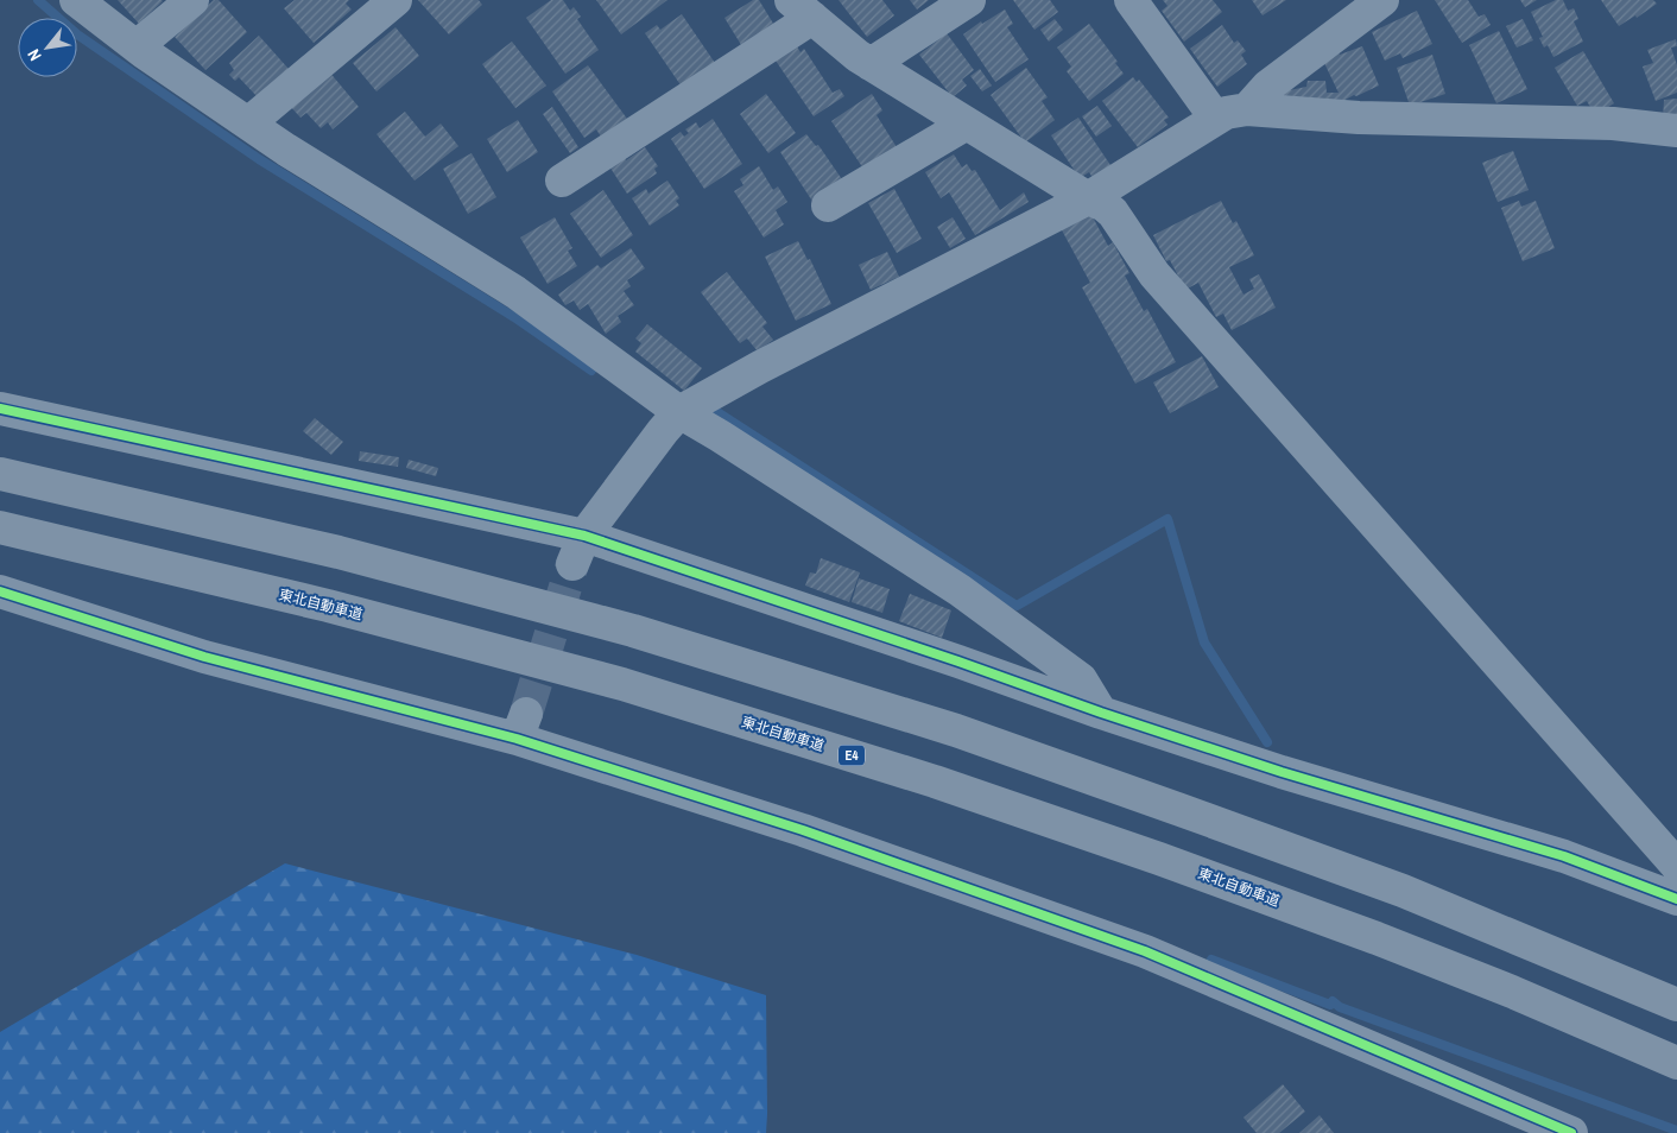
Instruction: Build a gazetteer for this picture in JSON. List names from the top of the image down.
{
  "streets": {
    "highway": ["東北自動車道", "E4"]
  },
  "north": "bottom left"
}
